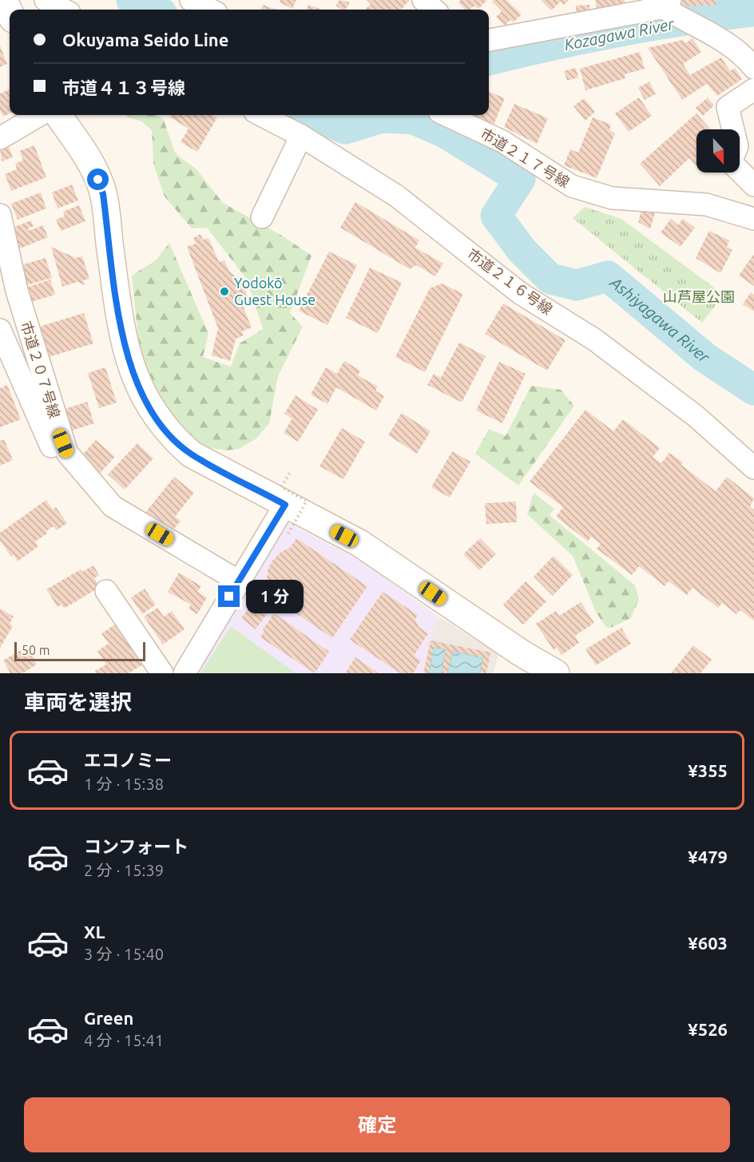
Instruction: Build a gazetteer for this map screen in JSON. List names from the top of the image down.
{
  "streets": {
    "street": ["市道２１７号線", "市道２１６号線", "市道２０７号線"]
  },
  "water": ["Kozagawa River", "Ashiyagawa River"],
  "parks": ["山芦屋公園"],
  "places": ["Yodokō Guest House"],
  "scale_bar": "50 m",
  "north": "bottom",
  "page": {
    "banner": ["Okuyama Seido Line", "市道４１３号線"],
    "bubble": "1 分",
    "scale": "50 m",
    "heading": "車両を選択",
    "list": [
      {
        "name": "エコノミー",
        "note": "1 分 · 15:38",
        "value": "¥355"
      },
      {
        "name": "コンフォート",
        "note": "2 分 · 15:39",
        "value": "¥479"
      },
      {
        "name": "XL",
        "note": "3 分 · 15:40",
        "value": "¥603"
      },
      {
        "name": "Green",
        "note": "4 分 · 15:41",
        "value": "¥526"
      }
    ],
    "buttons": "確定"
  }
}
